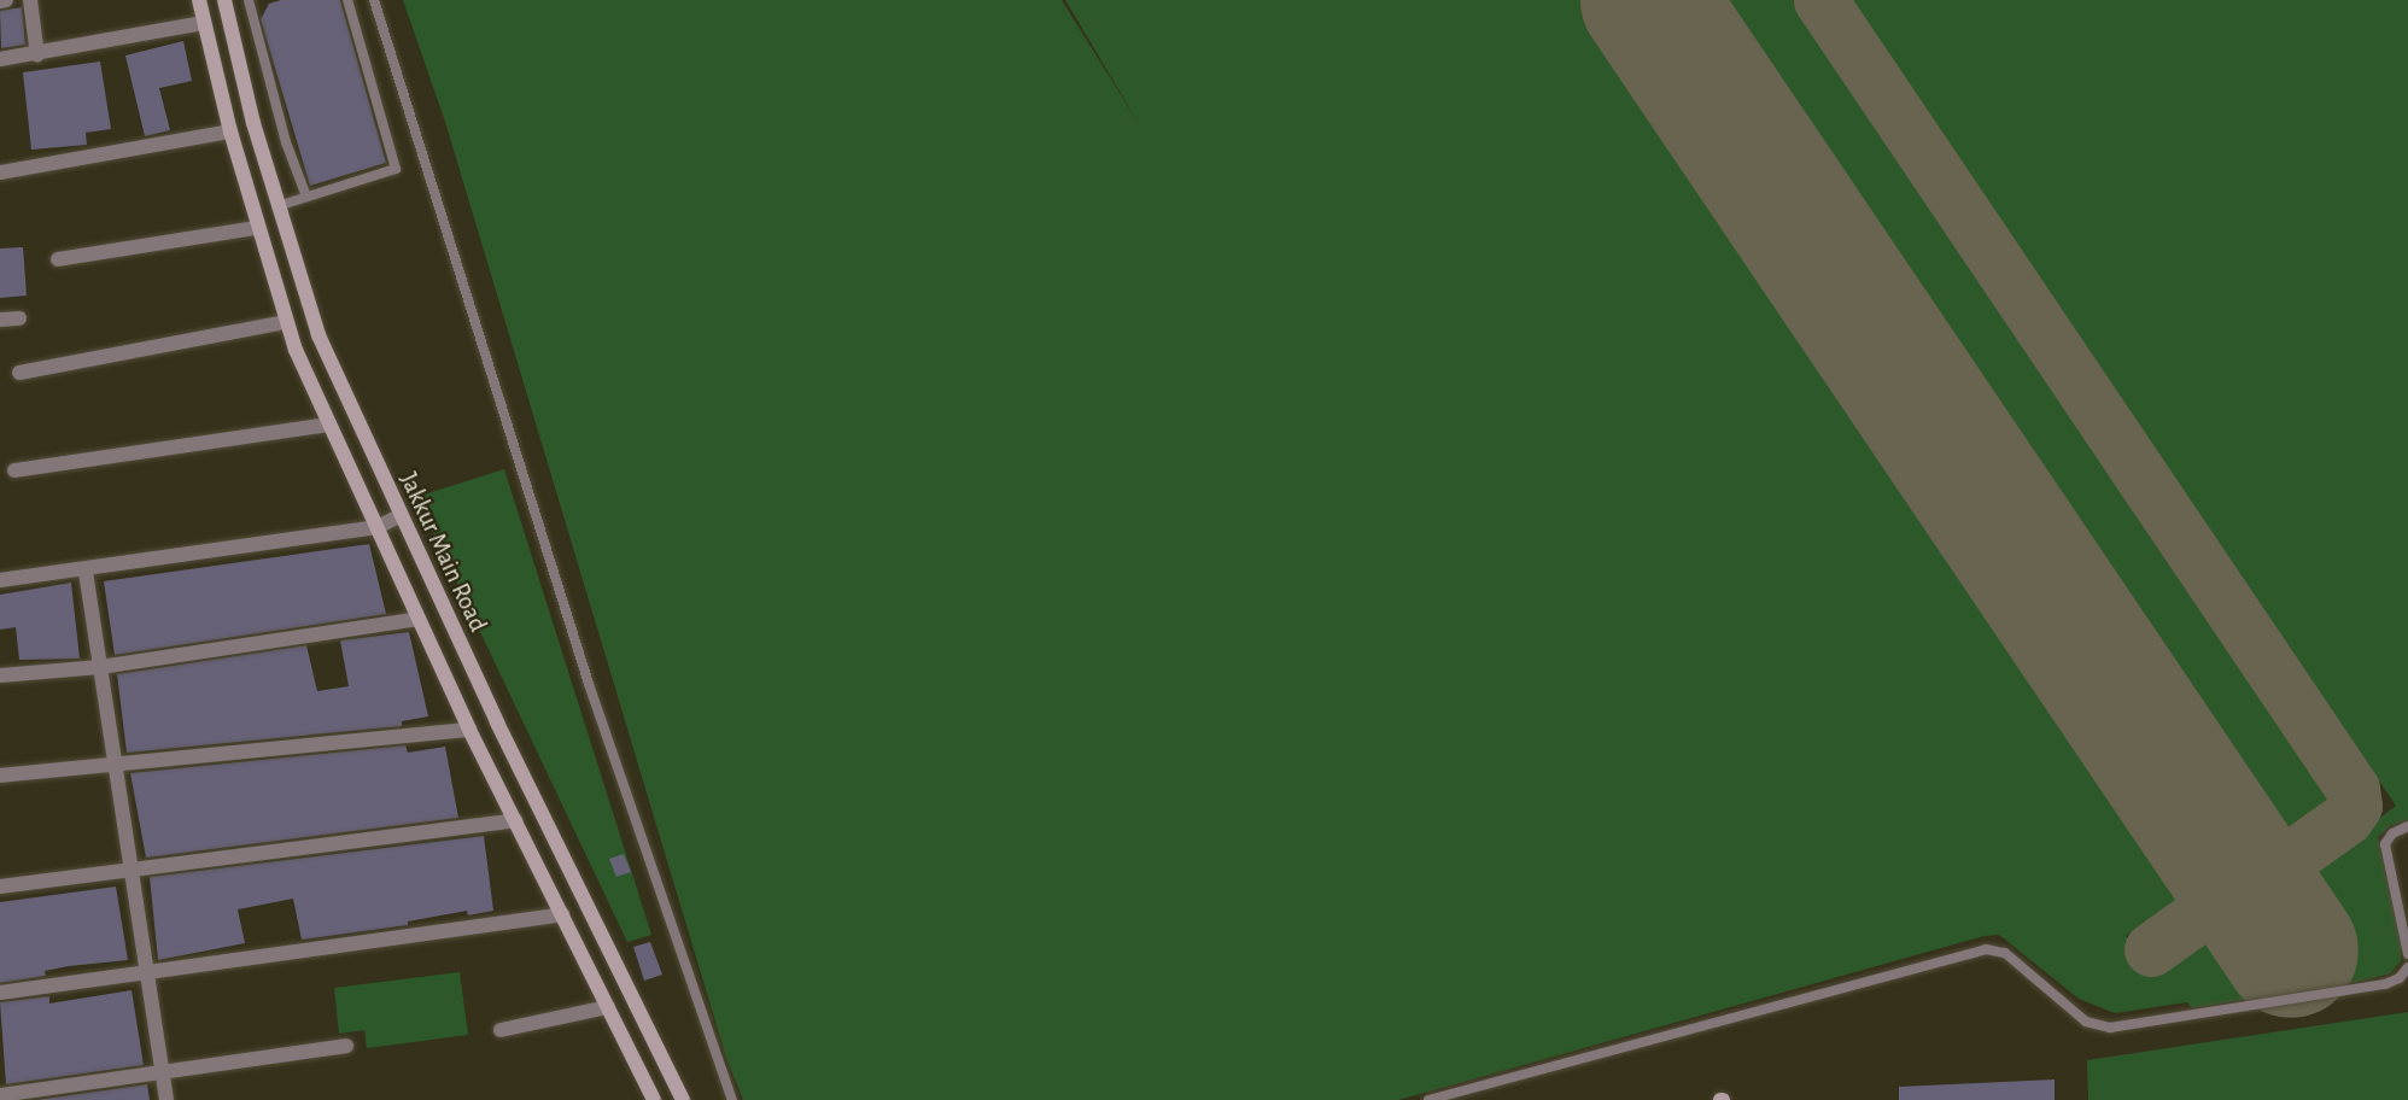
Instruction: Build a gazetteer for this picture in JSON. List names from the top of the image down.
{
  "streets": {
    "main road": ["Jakkur Main Road"]
  }
}
